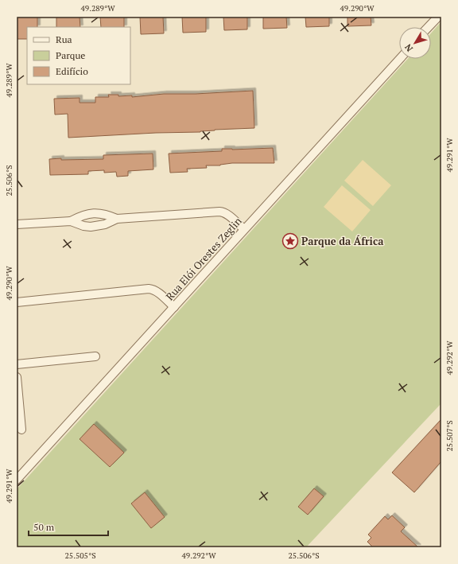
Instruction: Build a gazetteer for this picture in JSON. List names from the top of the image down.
{
  "streets": {
    "street": ["Rua Elói Orestes Zeglin"]
  },
  "places": {
    "place": ["Parque da África"]
  },
  "legend": ["Rua", "Parque", "Edifício"],
  "scale_bar": "50 m",
  "north": "bottom left",
  "coordinates": [
    "49.289°W",
    "49.290°W",
    "49.291°W",
    "25.506°S",
    "49.292°W",
    "25.507°S",
    "25.505°S"
  ]
}
